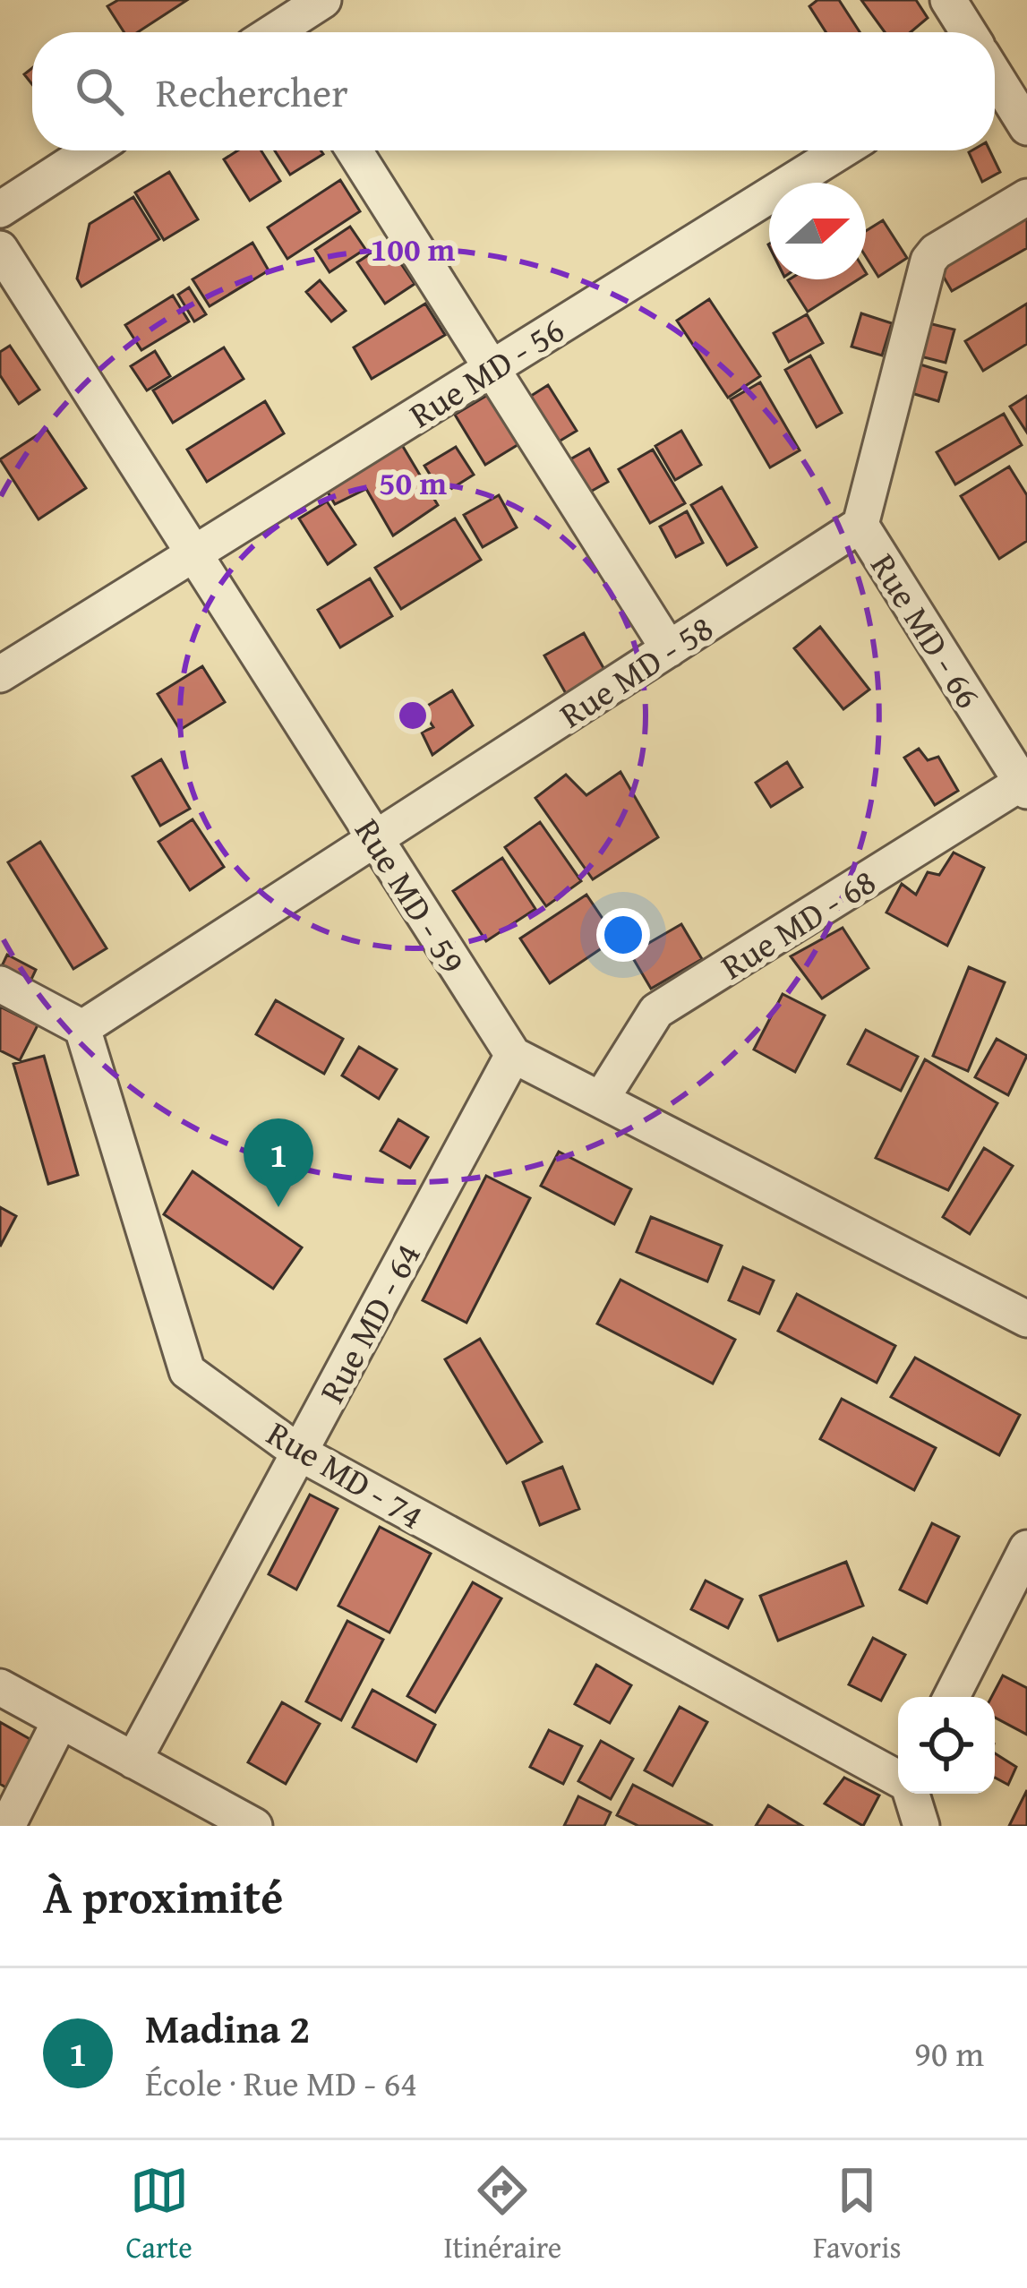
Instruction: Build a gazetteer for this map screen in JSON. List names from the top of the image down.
{
  "streets": {
    "street": [
      "Rue MD - 56",
      "Rue MD - 66",
      "Rue MD - 58",
      "Rue MD - 59",
      "Rue MD - 68",
      "Rue MD - 64",
      "Rue MD - 74"
    ]
  },
  "crossings": [
    ["Rue MD - 56", "Rue MD - 59"],
    ["Rue MD - 66", "Rue MD - 58"],
    ["Rue MD - 66", "Rue MD - 68"],
    ["Rue MD - 58", "Rue MD - 59"],
    ["Rue MD - 58", "Rue MD - 74"],
    ["Rue MD - 59", "Rue MD - 64"],
    ["Rue MD - 64", "Rue MD - 74"]
  ],
  "north": "right",
  "page": {
    "search": "Rechercher",
    "pins": "1",
    "heading": "À proximité",
    "list": [
      {
        "mark": "1",
        "name": "Madina 2",
        "note": "École · Rue MD - 64",
        "value": "90 m"
      }
    ],
    "nav": ["Carte", "Itinéraire", "Favoris"]
  },
  "rings": ["100 m", "50 m"]
}
